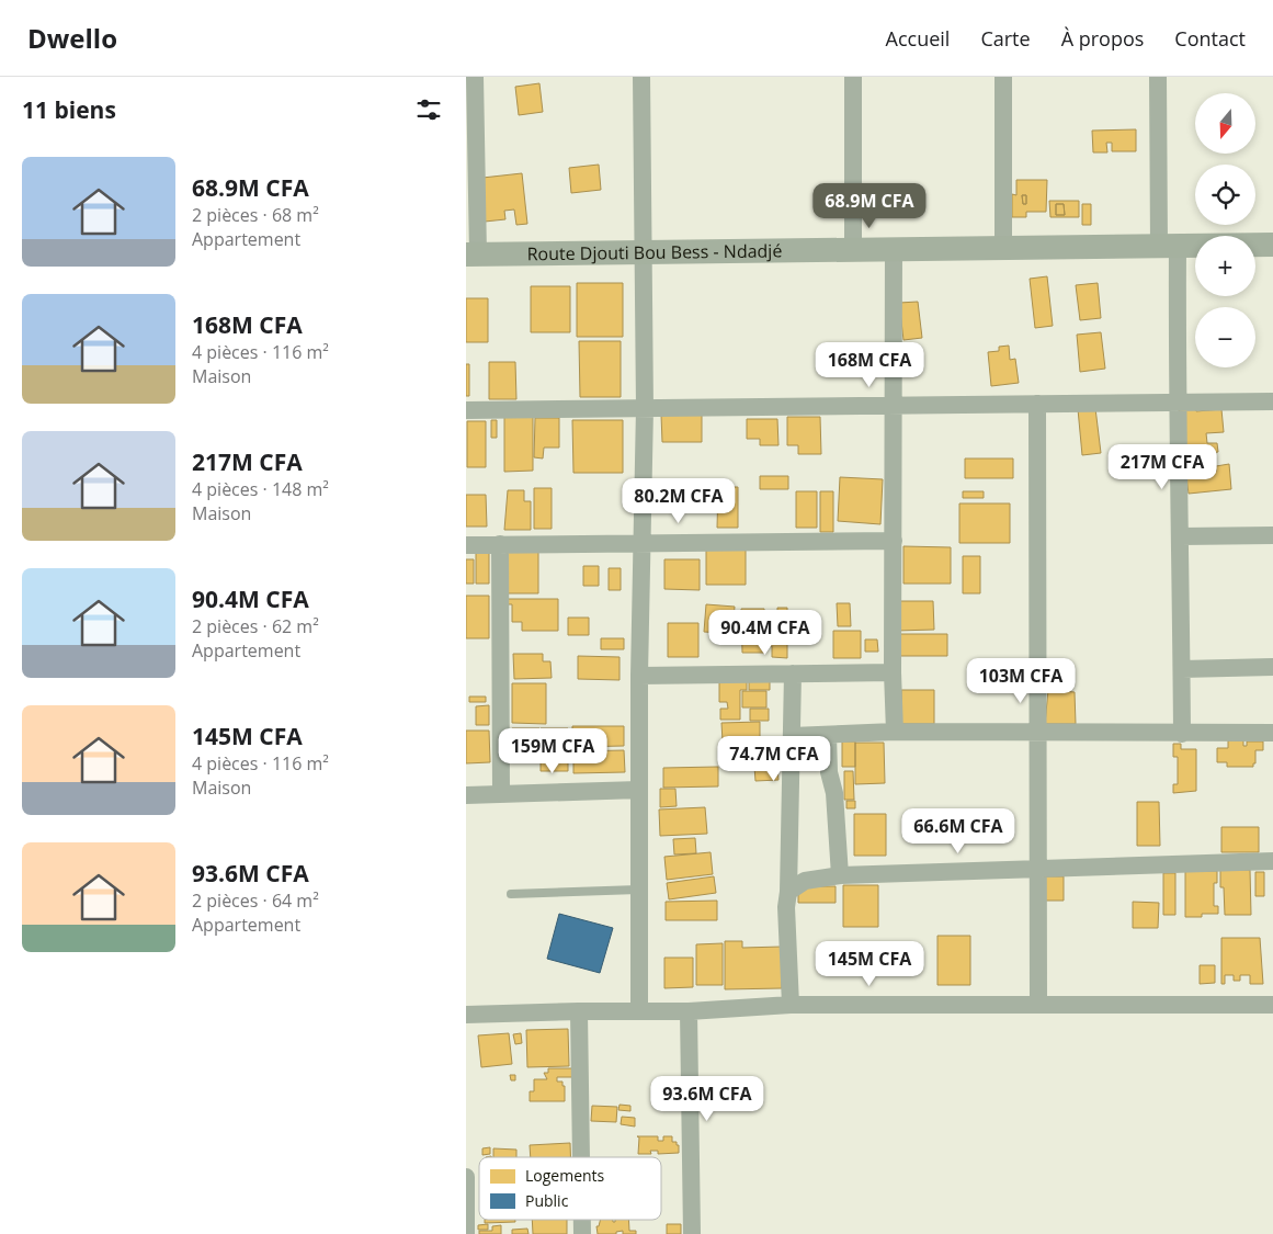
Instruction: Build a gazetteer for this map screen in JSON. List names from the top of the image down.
{
  "streets": {
    "main road": ["Route Djouti Bou Bess - Ndadjé"]
  },
  "legend": ["Logements", "Public"],
  "north": "bottom",
  "page": {
    "header": "Dwello",
    "nav": [
      "Accueil",
      "Carte",
      "À propos",
      "Contact"
    ],
    "heading": "11 biens",
    "map_buttons": ["+", "−"],
    "list": [
      {
        "name": "68.9M CFA",
        "note": "2 pièces · 68 m² · Appartement"
      },
      {
        "name": "168M CFA",
        "note": "4 pièces · 116 m² · Maison"
      },
      {
        "name": "217M CFA",
        "note": "4 pièces · 148 m² · Maison"
      },
      {
        "name": "90.4M CFA",
        "note": "2 pièces · 62 m² · Appartement"
      },
      {
        "name": "145M CFA",
        "note": "4 pièces · 116 m² · Maison"
      },
      {
        "name": "93.6M CFA",
        "note": "2 pièces · 64 m² · Appartement"
      }
    ],
    "price": [
      "68.9M CFA",
      "168M CFA",
      "217M CFA",
      "80.2M CFA",
      "90.4M CFA",
      "103M CFA",
      "159M CFA",
      "74.7M CFA",
      "66.6M CFA",
      "145M CFA",
      "93.6M CFA"
    ]
  }
}
